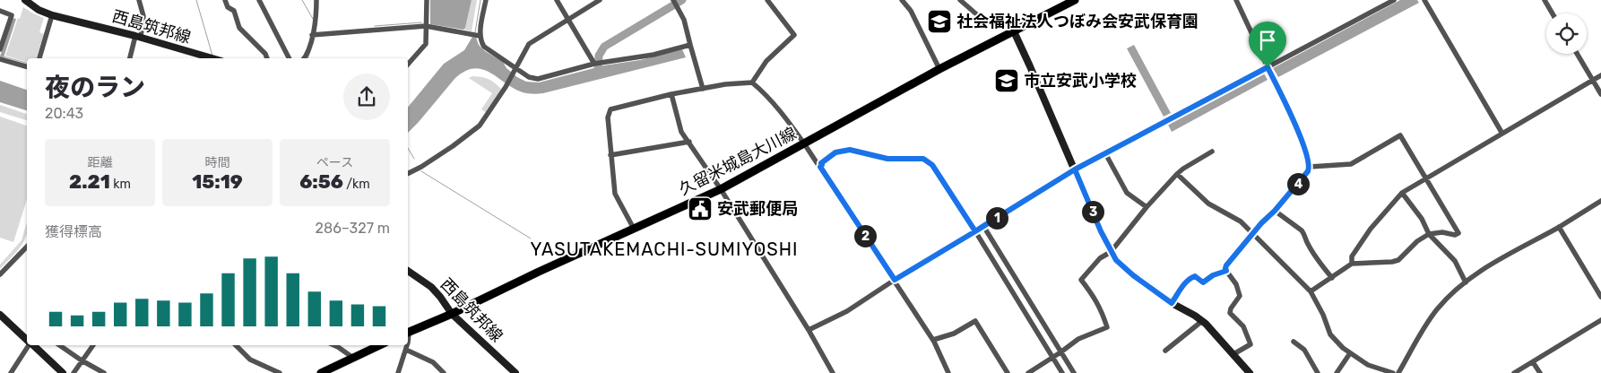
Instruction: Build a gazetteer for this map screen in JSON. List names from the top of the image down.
{
  "streets": {
    "main road": ["西島筑邦線", "久留米城島大川線"]
  },
  "crossings": [
    ["西島筑邦線", "久留米城島大川線"]
  ],
  "districts": ["YASUTAKEMACHI-SUMIYOSHI"],
  "places": {
    "school or university": ["社会福祉法人つぼみ会安武保育園", "市立安武小学校"],
    "public building": ["安武郵便局"]
  },
  "page": {
    "heading": ["夜のラン", "20:43"],
    "stats": [
      ["距離", "2.21 km"],
      ["時間", "15:19"],
      ["ペース", "6:56 /km"]
    ],
    "pins": [
      "4",
      "3",
      "1",
      "2"
    ],
    "chart": ["獲得標高", "286–327 m"]
  }
}
